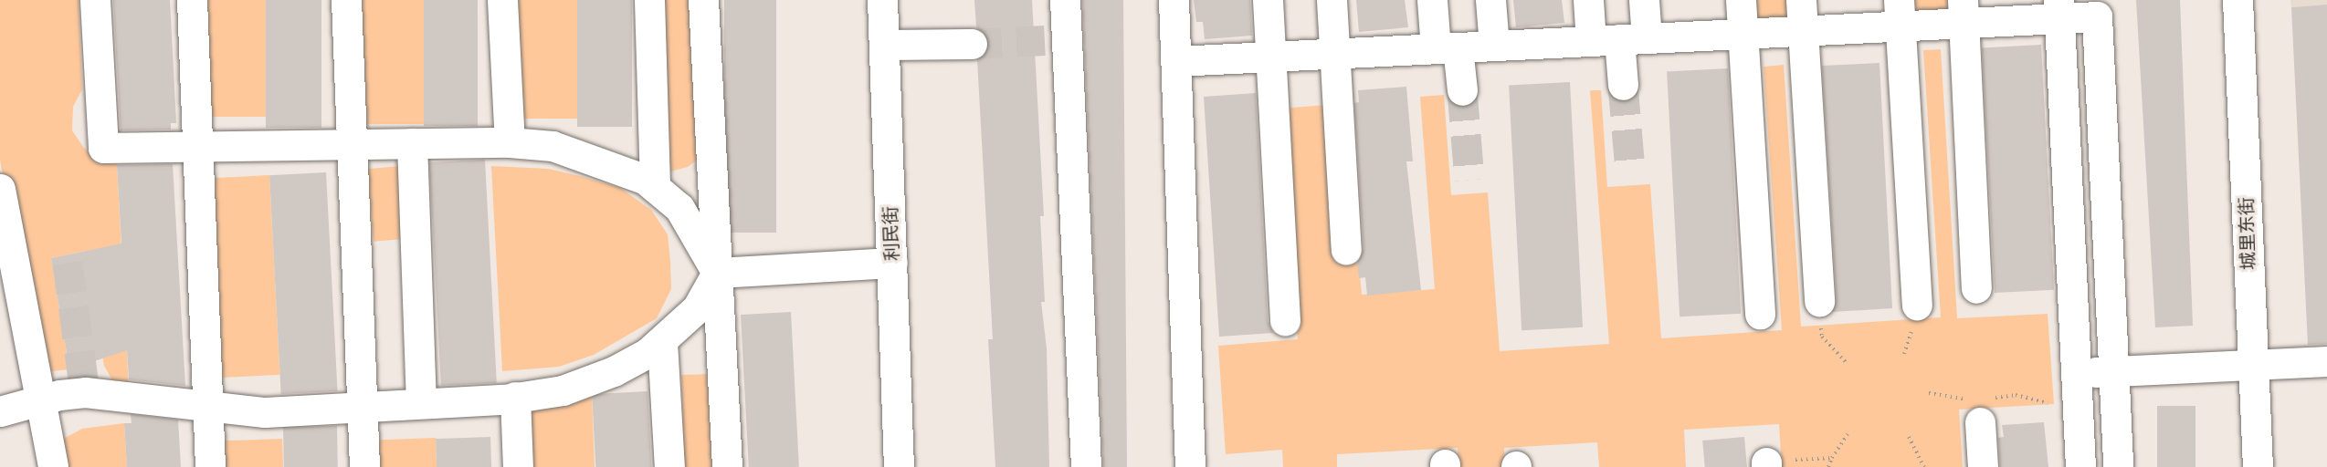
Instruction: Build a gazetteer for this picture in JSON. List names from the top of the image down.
{
  "streets": {
    "street": ["利民街", "城里东街"]
  }
}
